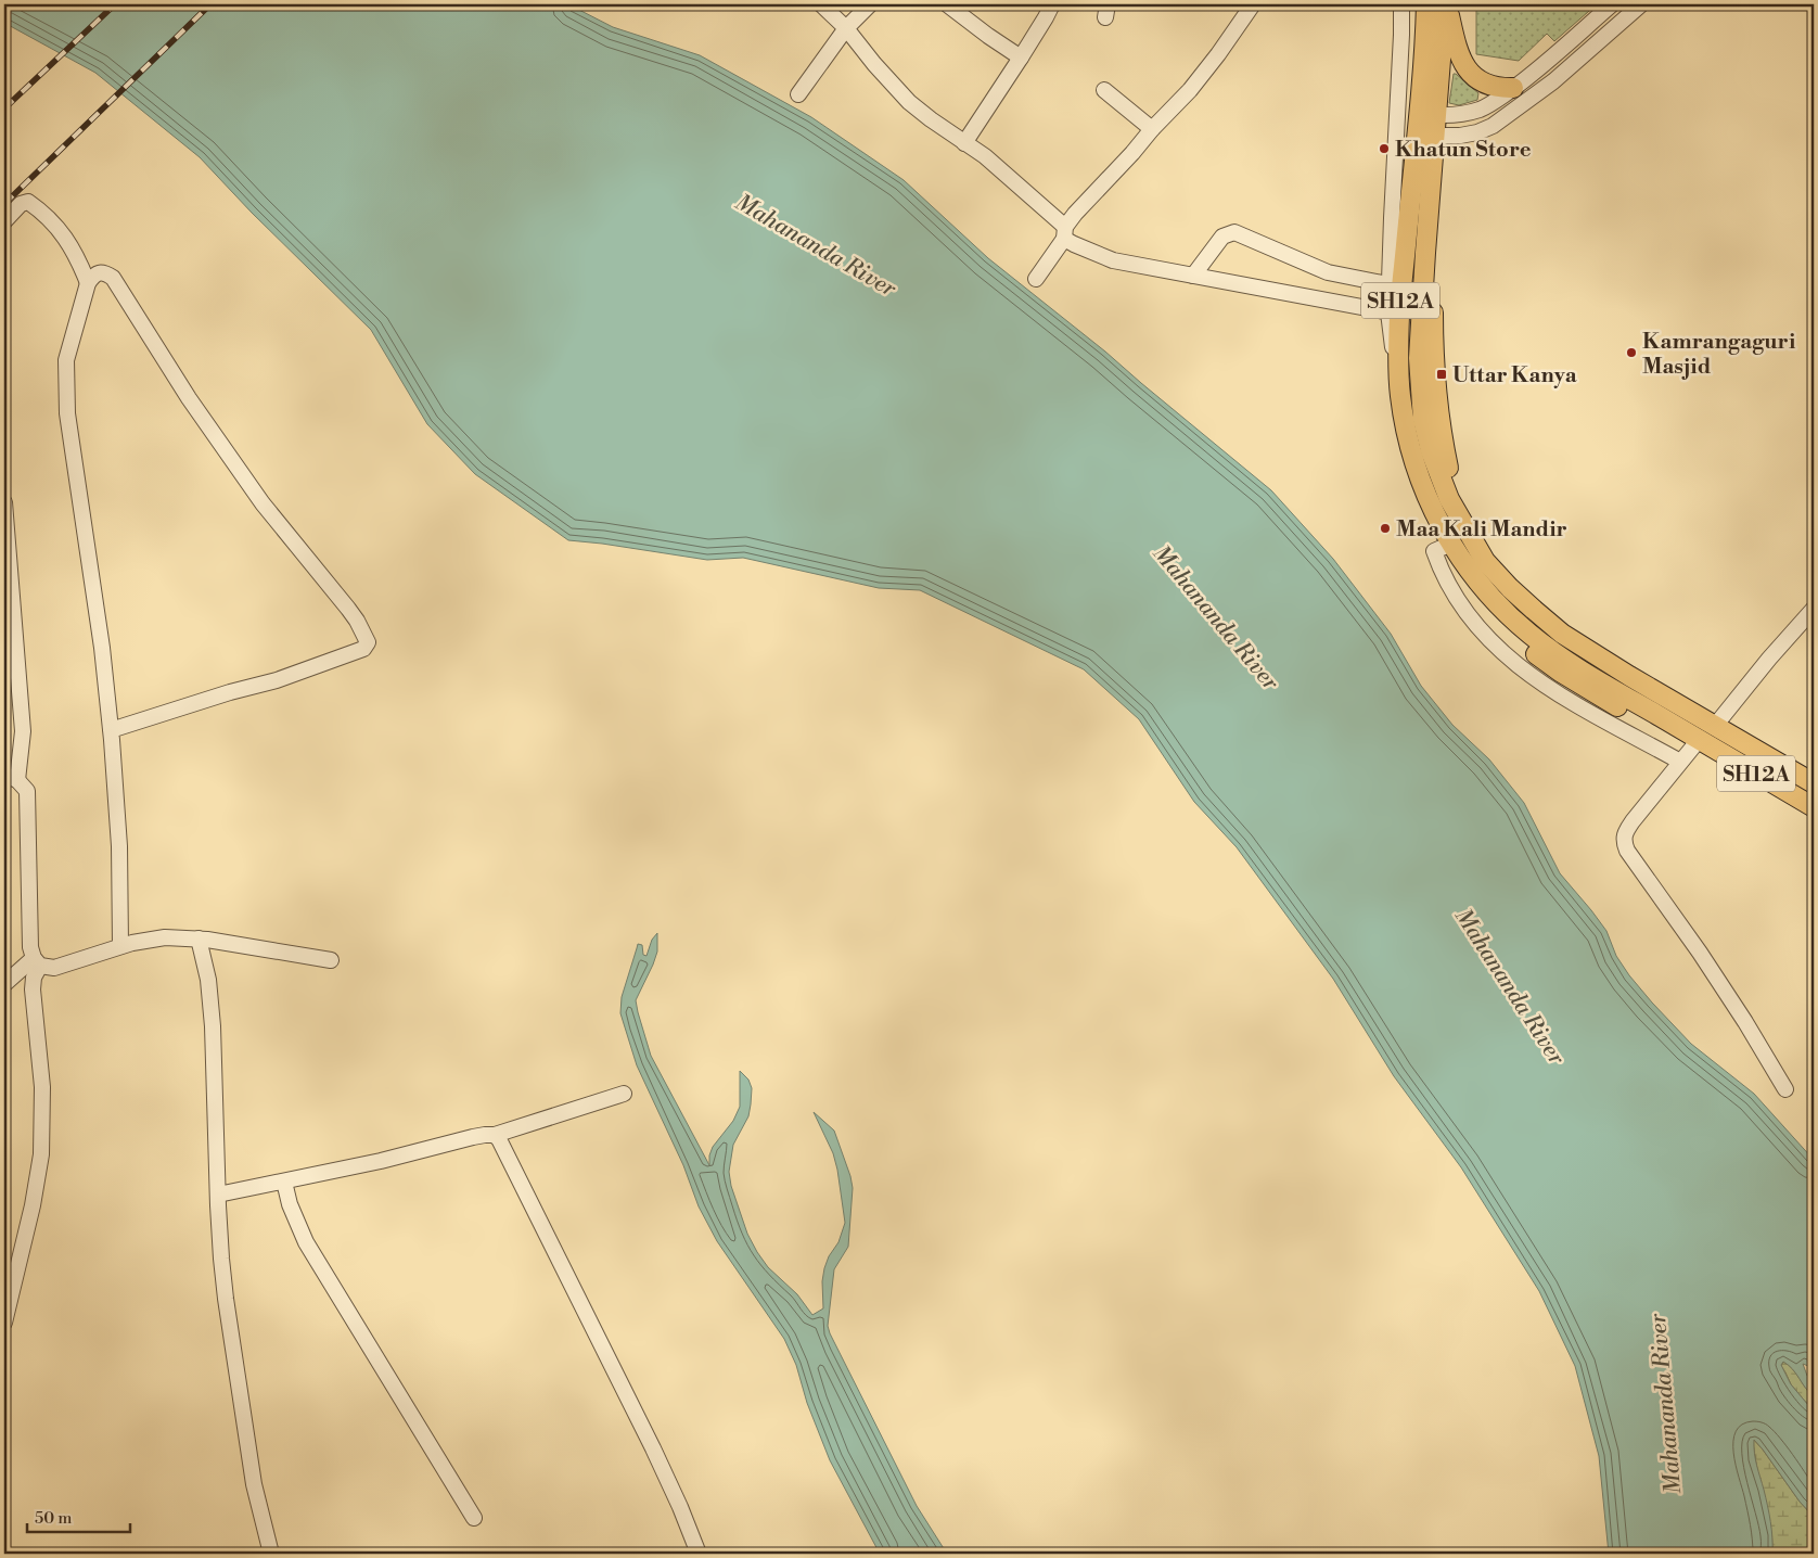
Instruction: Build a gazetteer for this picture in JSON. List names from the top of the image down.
{
  "streets": {
    "main road": ["SH12A"]
  },
  "water": ["Mahananda River"],
  "places": {
    "other": ["Khatun Store", "Kamrangaguri Masjid", "Maa Kali Mandir"],
    "transit": ["Uttar Kanya"]
  },
  "scale_bar": "50 m"
}
